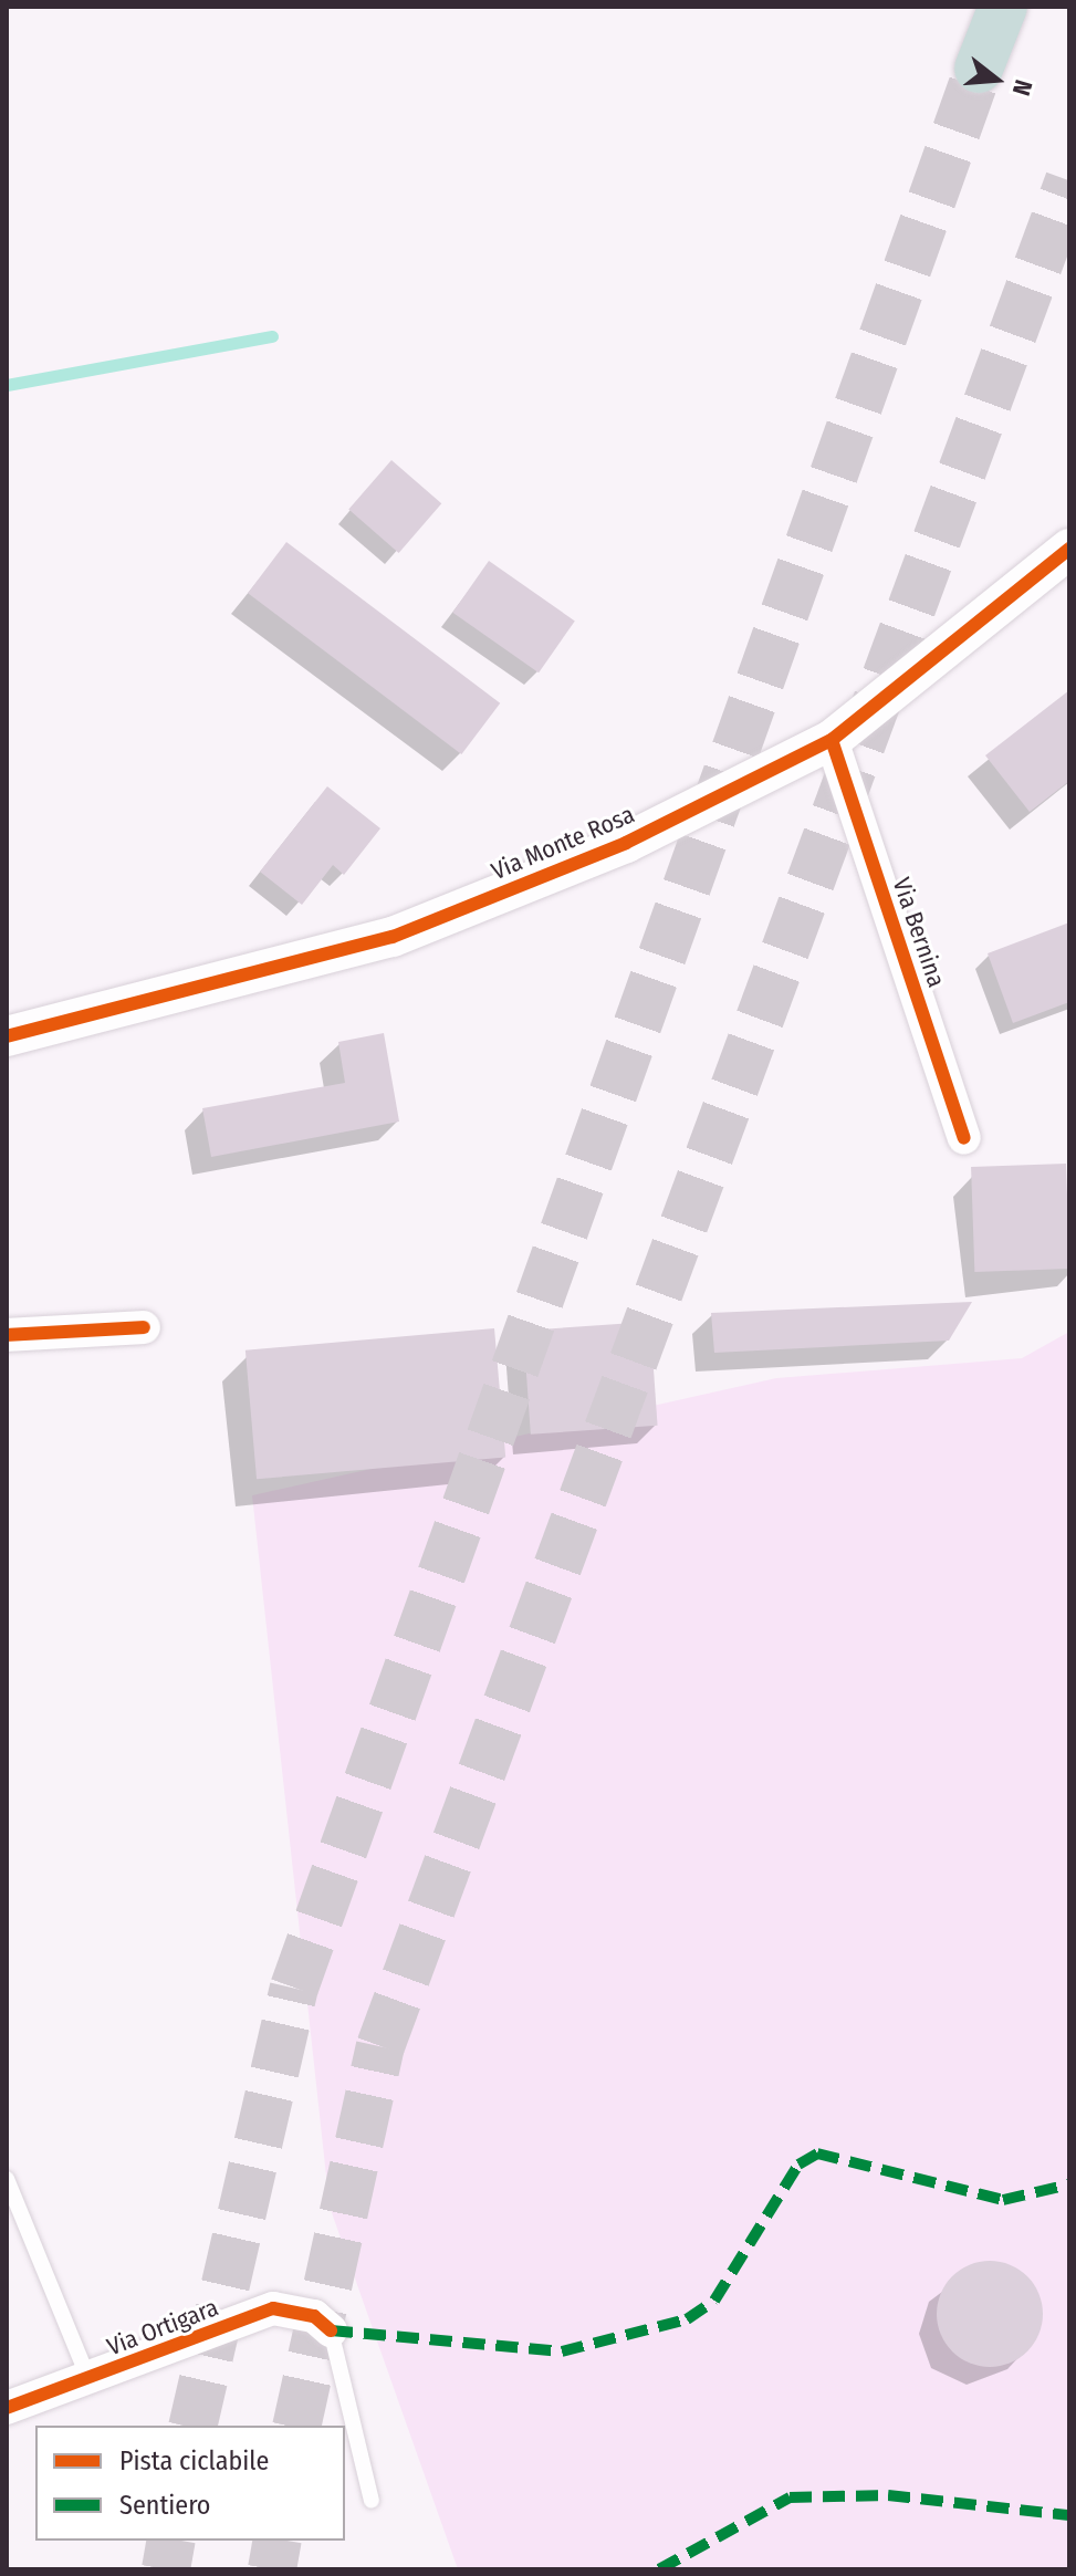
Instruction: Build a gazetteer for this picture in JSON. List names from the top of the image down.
{
  "streets": {
    "street": ["Via Monte Rosa", "Via Bernina", "Via Ortigara"]
  },
  "crossings": [
    ["Via Monte Rosa", "Via Bernina"]
  ],
  "legend": ["Pista ciclabile", "Sentiero"],
  "north": "right"
}
